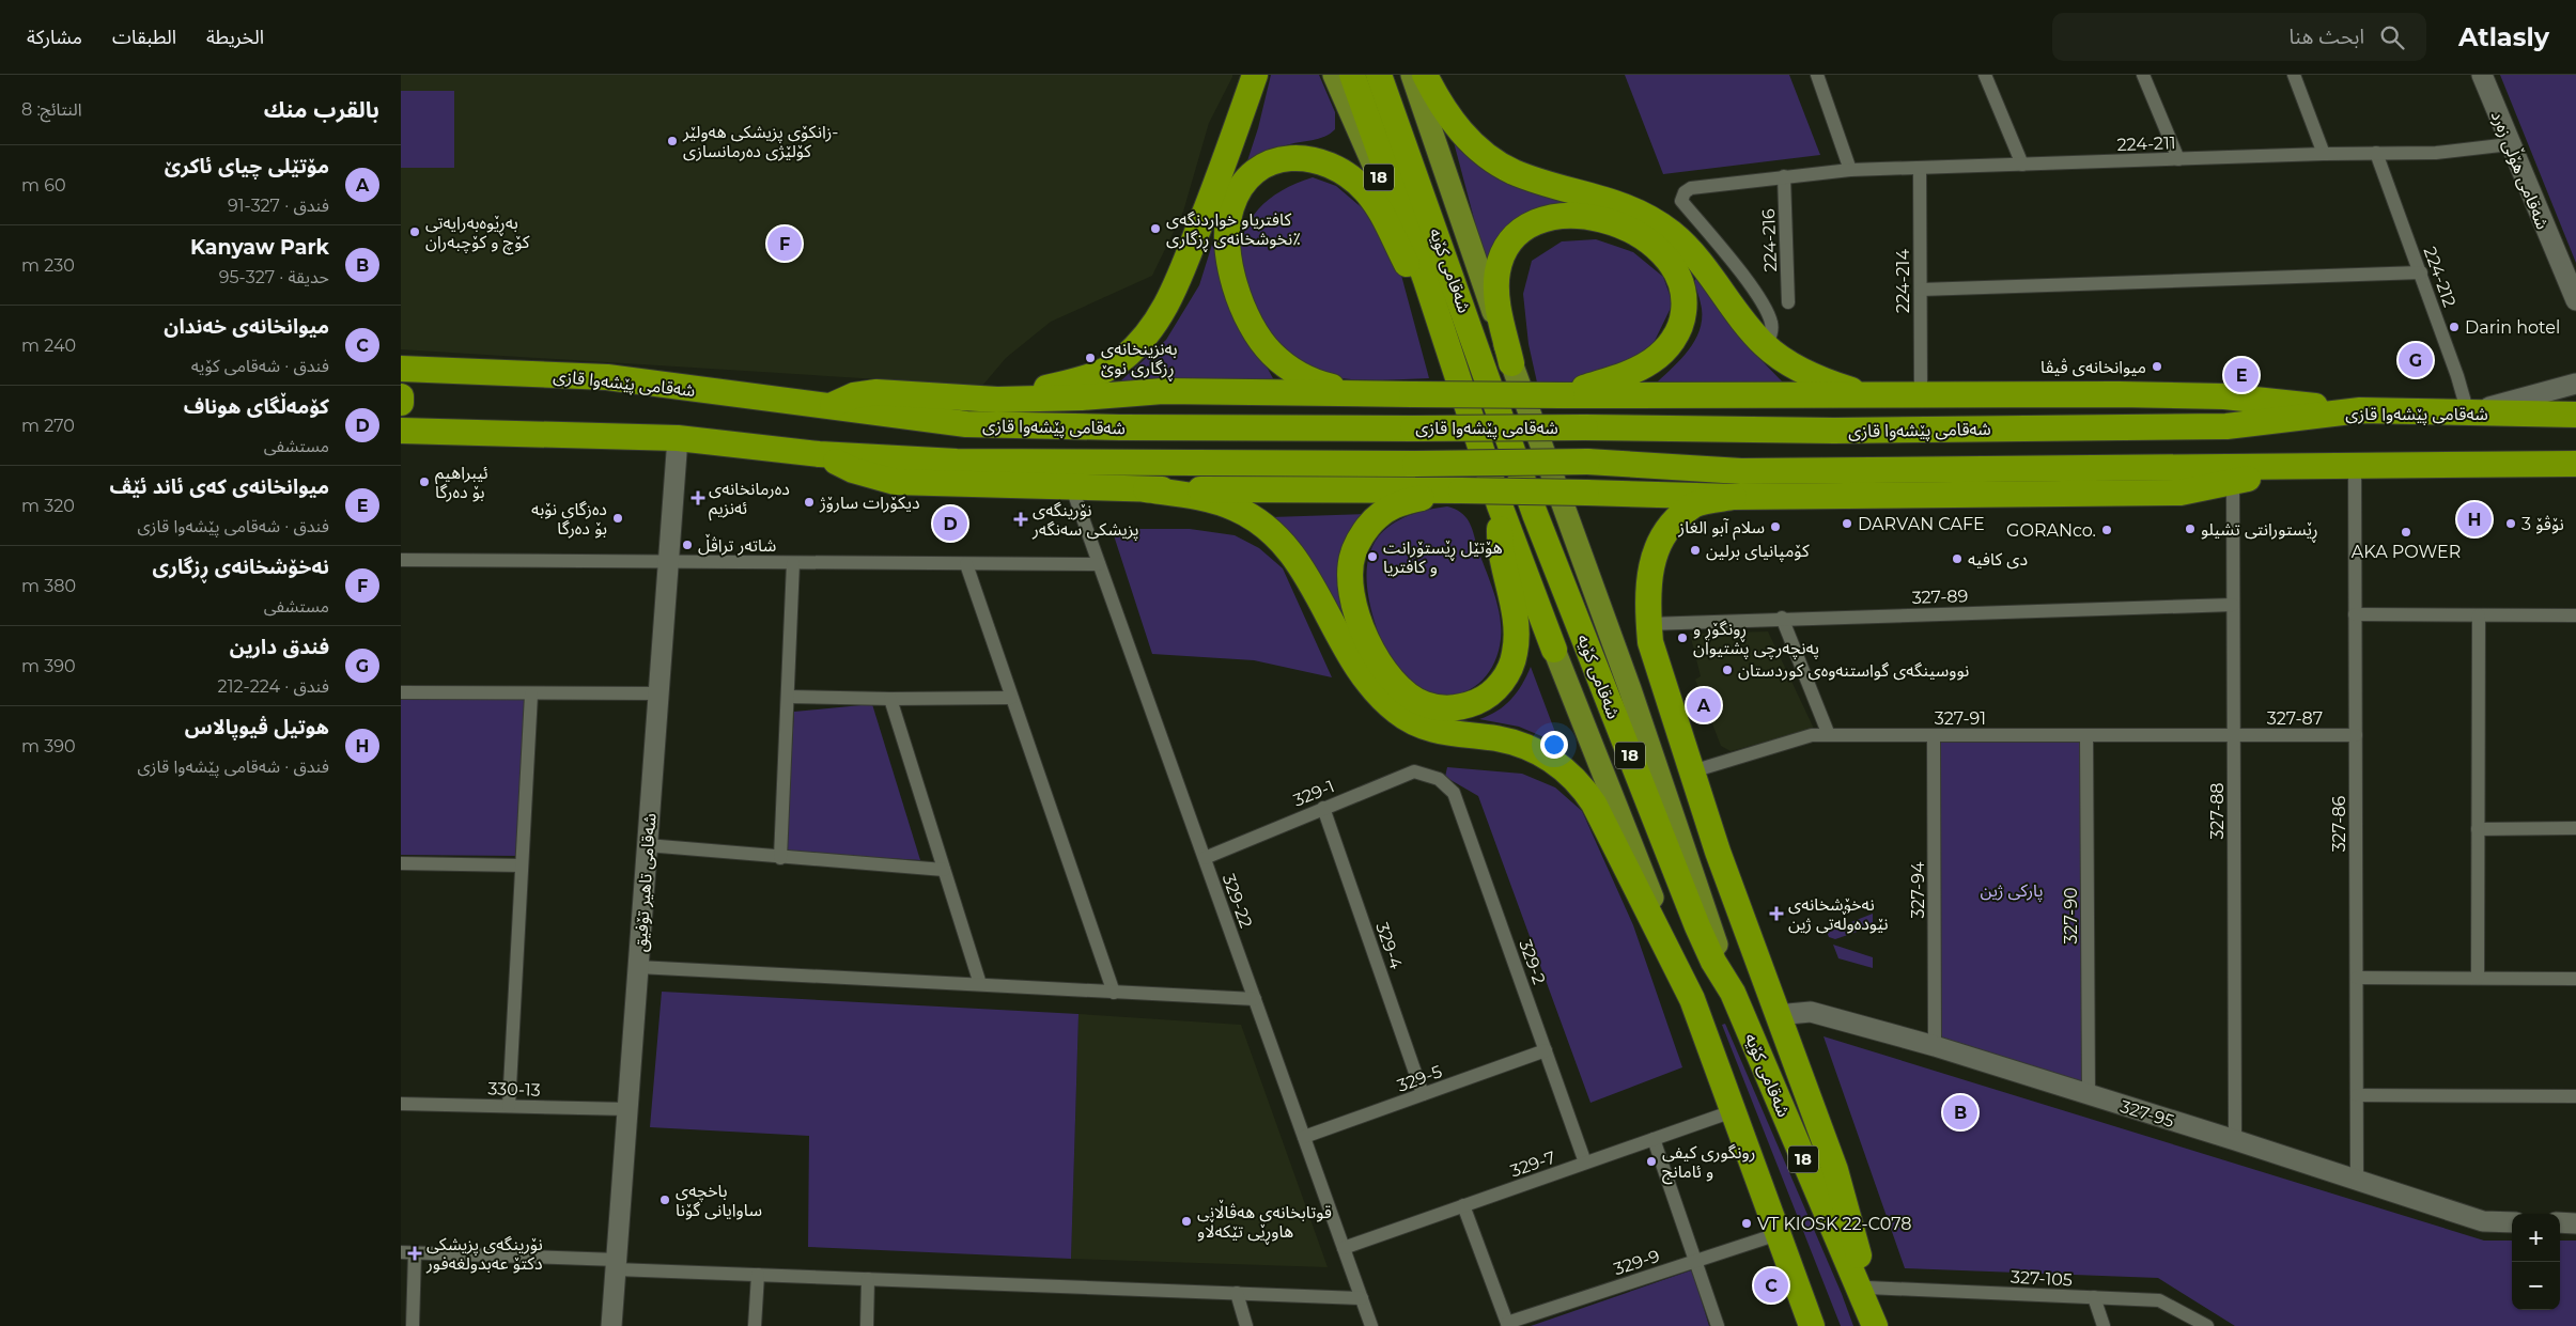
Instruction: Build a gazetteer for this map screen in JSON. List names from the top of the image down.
{
  "streets": {
    "highway": ["18", "شەقامی کۆیە", "شەقامی پێشەوا قازی"],
    "street": [
      "224-211",
      "شەقامی هۆڵی زەرد",
      "224-216",
      "224-212",
      "224-214",
      "327-89",
      "327-91",
      "327-87",
      "329-1",
      "327-88",
      "327-86",
      "شەقامی تاهیر تۆفیق",
      "327-94",
      "329-22",
      "327-90",
      "329-4",
      "329-2",
      "329-5",
      "330-13",
      "327-95",
      "329-7",
      "329-9",
      "327-105"
    ]
  },
  "crossings": [
    ["224-211", "شەقامی هۆڵی زەرد"],
    ["224-211", "224-216"],
    ["224-211", "224-212"],
    ["224-211", "224-214"],
    ["شەقامی کۆیە", "329-7"],
    ["شەقامی کۆیە", "329-9"],
    ["224-212", "شەقامی پێشەوا قازی"],
    ["شەقامی پێشەوا قازی", "327-86"],
    ["شەقامی پێشەوا قازی", "شەقامی تاهیر تۆفیق"],
    ["327-89", "327-88"],
    ["327-91", "327-87"],
    ["327-91", "327-88"],
    ["327-91", "327-94"],
    ["327-91", "327-90"],
    ["327-87", "327-88"],
    ["327-87", "327-86"],
    ["329-1", "329-22"],
    ["329-1", "329-4"],
    ["329-1", "329-2"],
    ["327-88", "327-95"],
    ["327-86", "327-95"],
    ["شەقامی تاهیر تۆفیق", "330-13"],
    ["327-94", "327-95"],
    ["329-22", "329-5"],
    ["329-22", "329-7"],
    ["327-90", "327-95"],
    ["329-4", "329-5"],
    ["329-2", "329-5"],
    ["329-2", "329-7"]
  ],
  "parks": ["پارکی ژین"],
  "places": {
    "other": [
      "زانکۆی پزیشکی هەولێر- کۆلێژی دەرمانسازی",
      "كافتریاو خواردنگەی نخوشخانەی ڕزگاری٪",
      "بەڕێوەبەرایەتی کۆچ و کۆچبەران",
      "Darin hotel",
      "بەنزینخانەی ڕزگاری نوێ",
      "میوانخانەی ڤیڤا",
      "ئیبراهیم بۆ دەرگا",
      "دیکۆرات سارۆژ",
      "دەزگای نۆبە بۆ دەرگا",
      "DARVAN CAFE",
      "نۆڤۆ 3",
      "سلام آبو الغاز",
      "ڕێستورانتی تشیلو",
      "GORANco.",
      "AKA POWER",
      "شاتەر تراڤڵ",
      "کۆمپانیای برلین",
      "هۆتێل ڕێستۆرانت و کافتریا",
      "دى كافيه",
      "ڕونگۆڕ و پەنچەرچی پشتیوان",
      "نووسینگەی گواستنەوەی کوردستان",
      "رونگورى كيفى و ئامانج",
      "باخچەی ساوایانی گۆنا",
      "قوتابخانەی هەڤاڵانی هاوڕێی تێکەڵاو",
      "VT KIOSK 22-C078"
    ],
    "health": [
      "دەرمانخانەی ئەنزیم",
      "نۆرینگەی پزیشکی سەنگەر",
      "نەخۆشخانەی نێودەوڵەتی ژین",
      "نۆرینگەی پزیشکی دکتۆ عەبدولغەفور"
    ]
  },
  "page": {
    "header": "Atlasly",
    "search": "ابحث هنا",
    "nav": ["الخريطة", "الطبقات", "مشاركة"],
    "heading": ["بالقرب منك", "النتائج: 8"],
    "list": [
      {
        "mark": "A",
        "name": "مۆتێلی چیای ئاکرێ",
        "note": "فندق · 327-91",
        "value": "60 m"
      },
      {
        "mark": "B",
        "name": "Kanyaw Park",
        "note": "حديقة · 327-95",
        "value": "230 m"
      },
      {
        "mark": "C",
        "name": "میوانخانەی خەندان",
        "note": "فندق · شەقامی کۆیە",
        "value": "240 m"
      },
      {
        "mark": "D",
        "name": "کۆمەڵگای هوناف",
        "note": "مستشفى",
        "value": "270 m"
      },
      {
        "mark": "E",
        "name": "میوانخانەی کەی ئاند ئێڤ",
        "note": "فندق · شەقامی پێشەوا قازی",
        "value": "320 m"
      },
      {
        "mark": "F",
        "name": "نەخۆشخانەی ڕزگاری",
        "note": "مستشفى",
        "value": "380 m"
      },
      {
        "mark": "G",
        "name": "فندق دارين",
        "note": "فندق · 224-212",
        "value": "390 m"
      },
      {
        "mark": "H",
        "name": "هوتیل ڤیوپالاس",
        "note": "فندق · شەقامی پێشەوا قازی",
        "value": "390 m"
      }
    ],
    "pins": [
      "F",
      "G",
      "E",
      "H",
      "D",
      "A",
      "B",
      "C"
    ],
    "map_buttons": ["+", "−"]
  }
}
